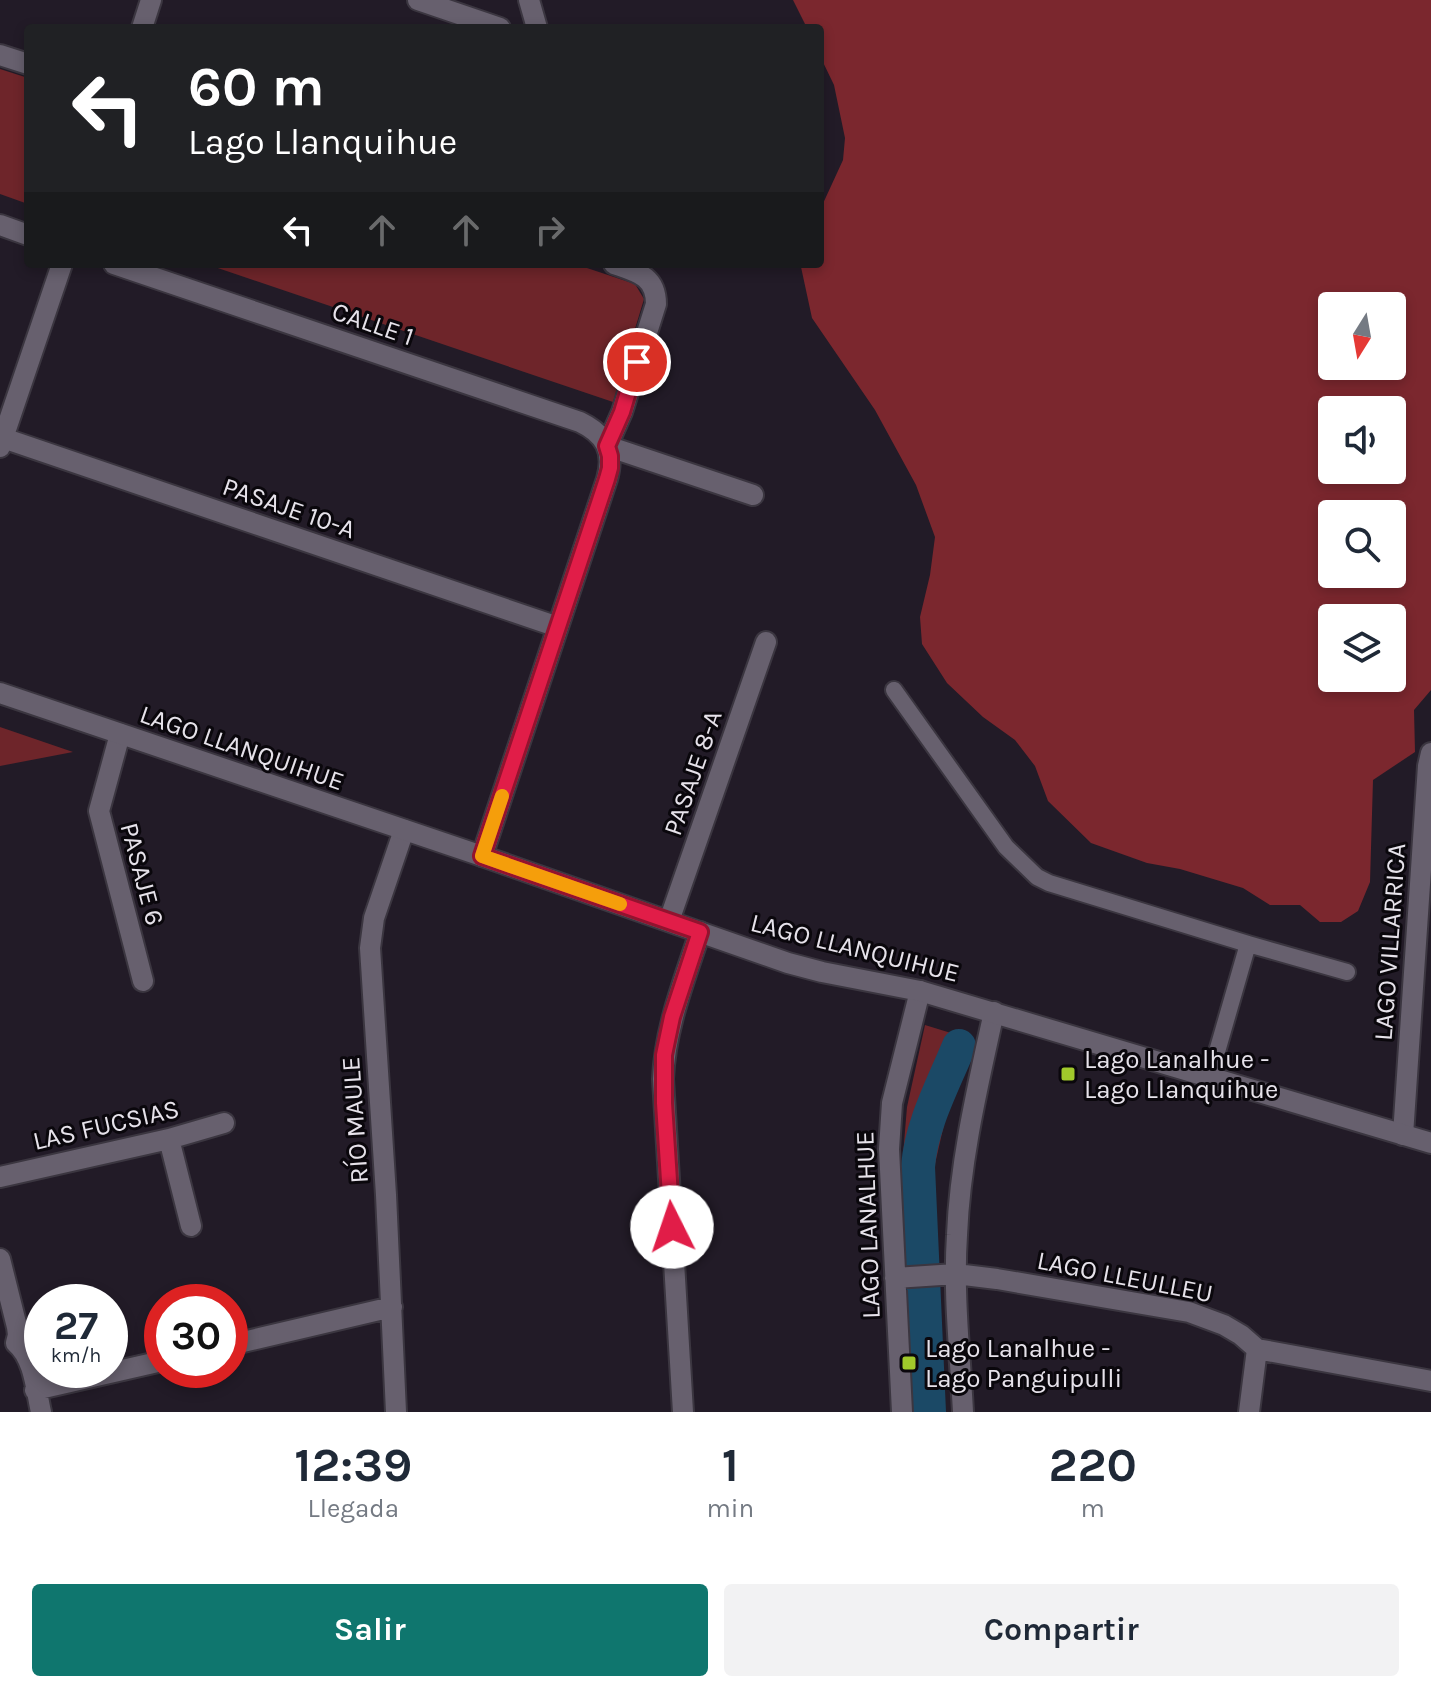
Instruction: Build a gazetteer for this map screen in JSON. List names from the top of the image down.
{
  "streets": {
    "street": [
      "CALLE 1",
      "PASAJE 10-A",
      "LAGO LLANQUIHUE",
      "PASAJE 8-A",
      "PASAJE 6",
      "LAGO VILLARRICA",
      "RÍO MAULE",
      "LAS FUCSIAS",
      "LAGO LANALHUE",
      "LAGO LLEULLEU"
    ]
  },
  "crossings": [
    ["LAGO LLANQUIHUE", "PASAJE 8-A"],
    ["LAGO LLANQUIHUE", "PASAJE 6"],
    ["LAGO LLANQUIHUE", "LAGO VILLARRICA"],
    ["LAGO LLANQUIHUE", "RÍO MAULE"],
    ["LAGO LLANQUIHUE", "LAGO LANALHUE"],
    ["LAGO LANALHUE", "LAGO LLEULLEU"]
  ],
  "places": {
    "transit": ["Lago Lanalhue - Lago Llanquihue", "Lago Lanalhue - Lago Panguipulli"]
  },
  "north": "bottom",
  "page": {
    "turn": ["60 m", "Lago Llanquihue"],
    "speed": "27 km/h",
    "limit": "30",
    "eta": [
      "12:39",
      "Llegada",
      "1",
      "min",
      "220",
      "m"
    ],
    "buttons": ["Salir", "Compartir"]
  }
}
